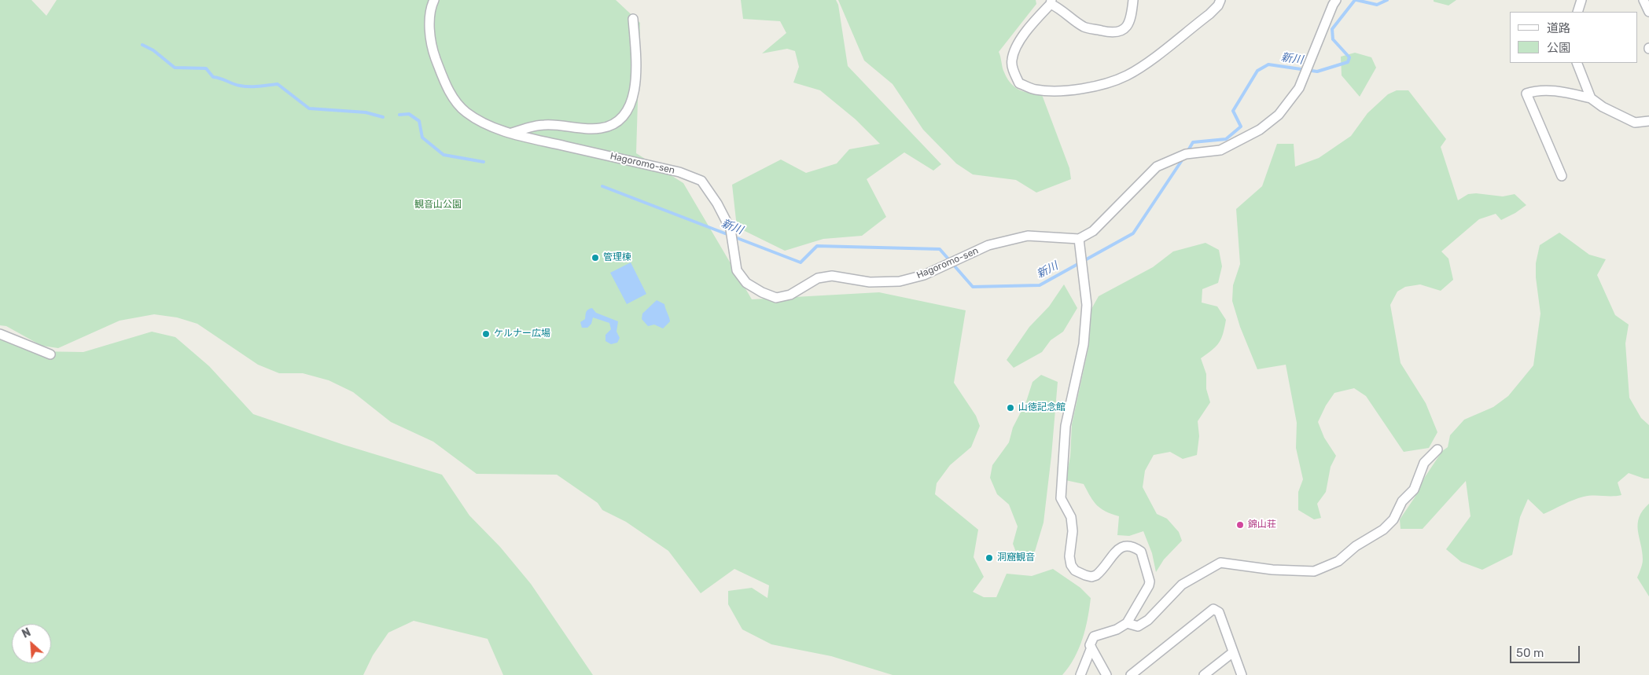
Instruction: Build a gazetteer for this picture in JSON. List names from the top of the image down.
{
  "streets": {
    "street": ["Hagoromo-sen"]
  },
  "water": ["新川"],
  "parks": ["観音山公園"],
  "places": [
    "管理棟",
    "ケルナー広場",
    "山徳記念館",
    "錦山荘",
    "洞窟観音"
  ],
  "legend": ["道路", "公園"],
  "scale_bar": "50 m",
  "north": "top left"
}
